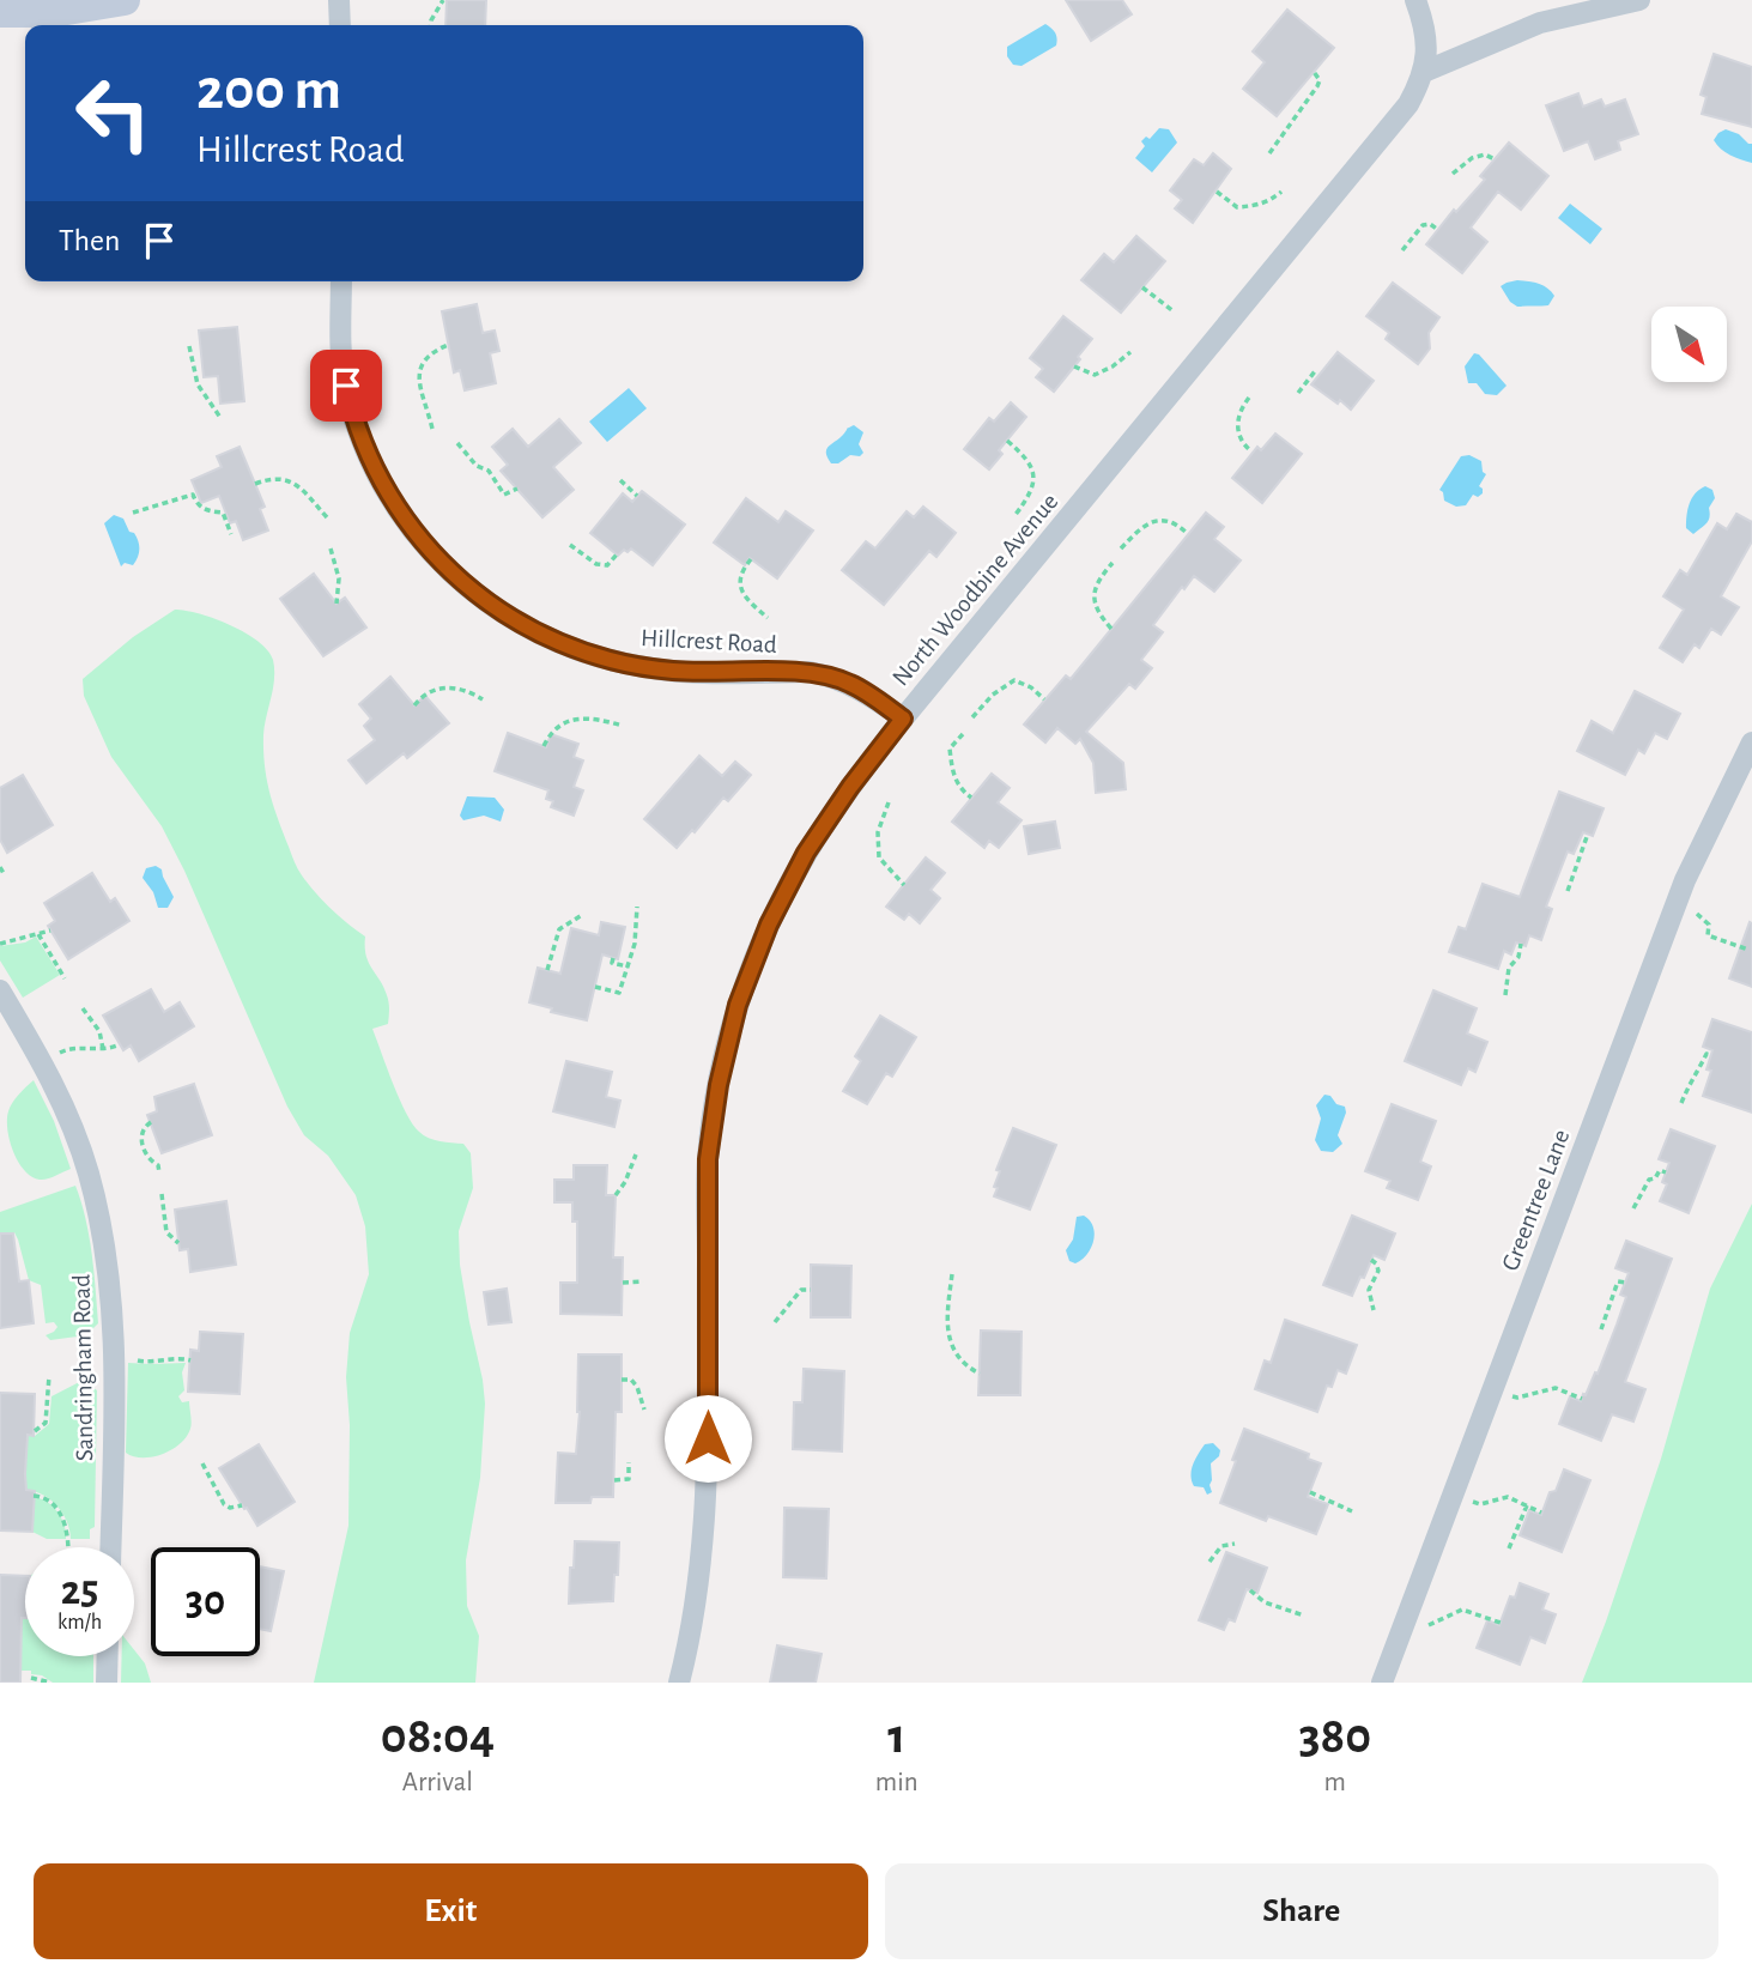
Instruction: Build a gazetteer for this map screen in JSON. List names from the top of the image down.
{
  "streets": {
    "street": [
      "North Woodbine Avenue",
      "Hillcrest Road",
      "Greentree Lane",
      "Sandringham Road"
    ]
  },
  "crossings": [
    ["North Woodbine Avenue", "Hillcrest Road"]
  ],
  "north": "bottom right",
  "page": {
    "turn": ["200 m", "Hillcrest Road"],
    "then": "Then",
    "speed": "25 km/h",
    "limit": "30",
    "eta": [
      "08:04",
      "Arrival",
      "1",
      "min",
      "380",
      "m"
    ],
    "buttons": ["Exit", "Share"]
  }
}
